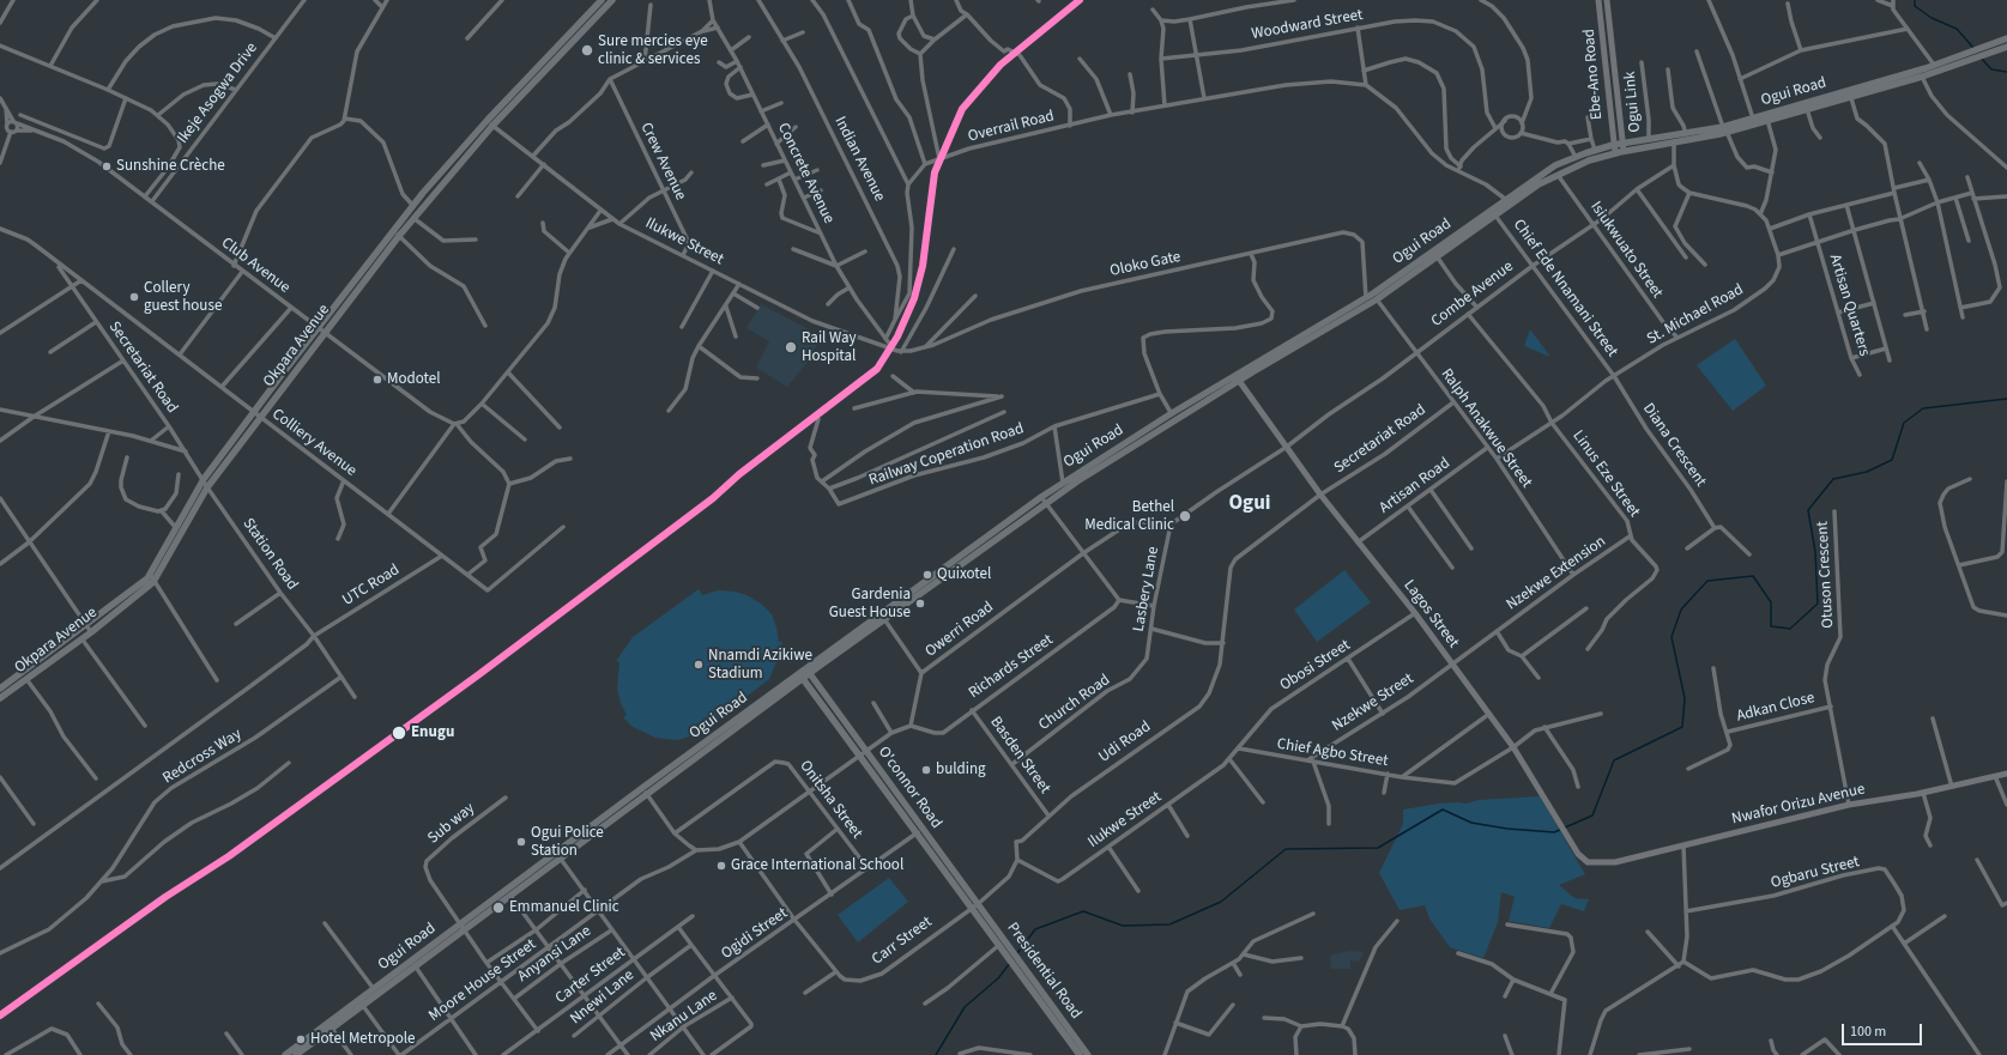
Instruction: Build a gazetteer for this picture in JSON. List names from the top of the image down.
{
  "streets": {
    "main road": [
      "Ogui Road",
      "Okpara Avenue",
      "O'connor Road",
      "Presidential Road"
    ],
    "street": [
      "Woodward Street",
      "Ebe-Ano Road",
      "Ikeje Asogwa Drive",
      "Ogui Link",
      "Overrail Road",
      "Indian Avenue",
      "Crew Avenue",
      "Concrete Avenue",
      "Ilukwe Street",
      "Isiukwuato Street",
      "Oloko Gate",
      "Club Avenue",
      "Chief Ede Nnamani Street",
      "Combe Avenue",
      "Artisan Quarters",
      "St. Michael Road",
      "Secretariat Road",
      "Ralph Anakwue Street",
      "Colliery Avenue",
      "Diana Crescent",
      "Railway Coperation Road",
      "Linus Eze Street",
      "Artisan Road",
      "Station Road",
      "Nzekwe Extension",
      "Otuson Crescent",
      "UTC Road",
      "Lasbery Lane",
      "Lagos Street",
      "Owerri Road",
      "Obosi Street",
      "Richards Street",
      "Church Road",
      "Nzekwe Street",
      "Adkan Close",
      "Udi Road",
      "Chief Agbo Street",
      "Basden Street",
      "Redcross Way",
      "Onitsha Street",
      "Nwafor Orizu Avenue",
      "Sub way",
      "Ogbaru Street",
      "Ogidi Street",
      "Carr Street",
      "Anyansi Lane",
      "Carter Street",
      "Moore House Street",
      "Nnewi Lane",
      "Nkanu Lane"
    ]
  },
  "crossings": [
    ["Ebe-Ano Road", "Ogui Road"],
    ["Ogui Road", "Ogui Link"],
    ["Ogui Road", "Isiukwuato Street"],
    ["Ogui Road", "Oloko Gate"],
    ["Ogui Road", "Chief Ede Nnamani Street"],
    ["Ogui Road", "Ralph Anakwue Street"],
    ["Ogui Road", "Lagos Street"],
    ["Ogui Road", "Sub way"],
    ["Ikeje Asogwa Drive", "Club Avenue"],
    ["Indian Avenue", "Concrete Avenue"],
    ["Crew Avenue", "Ilukwe Street"],
    ["Concrete Avenue", "Oloko Gate"],
    ["Ilukwe Street", "Oloko Gate"],
    ["Ilukwe Street", "Okpara Avenue"],
    ["Ilukwe Street", "Obosi Street"],
    ["Ilukwe Street", "Udi Road"],
    ["Ilukwe Street", "Chief Agbo Street"],
    ["Isiukwuato Street", "Combe Avenue"],
    ["Isiukwuato Street", "St. Michael Road"],
    ["Club Avenue", "Okpara Avenue"],
    ["Chief Ede Nnamani Street", "Combe Avenue"],
    ["Chief Ede Nnamani Street", "St. Michael Road"],
    ["Chief Ede Nnamani Street", "Diana Crescent"],
    ["Combe Avenue", "Ralph Anakwue Street"],
    ["Combe Avenue", "Linus Eze Street"],
    ["Combe Avenue", "Lagos Street"],
    ["Artisan Quarters", "St. Michael Road"],
    ["St. Michael Road", "Ralph Anakwue Street"],
    ["St. Michael Road", "Diana Crescent"],
    ["St. Michael Road", "Linus Eze Street"],
    ["Okpara Avenue", "Secretariat Road"],
    ["Okpara Avenue", "Colliery Avenue"],
    ["Okpara Avenue", "Station Road"],
    ["Secretariat Road", "Ralph Anakwue Street"],
    ["Secretariat Road", "Colliery Avenue"],
    ["Secretariat Road", "Station Road"],
    ["Secretariat Road", "Lagos Street"],
    ["Secretariat Road", "Udi Road"],
    ["Ralph Anakwue Street", "Artisan Road"],
    ["Ralph Anakwue Street", "Nzekwe Extension"],
    ["Colliery Avenue", "UTC Road"],
    ["Linus Eze Street", "Nzekwe Extension"],
    ["Artisan Road", "Lagos Street"],
    ["Station Road", "UTC Road"],
    ["Station Road", "Redcross Way"],
    ["Nzekwe Extension", "Lagos Street"],
    ["Nzekwe Extension", "Nzekwe Street"],
    ["Otuson Crescent", "Adkan Close"],
    ["Otuson Crescent", "Nwafor Orizu Avenue"],
    ["Lasbery Lane", "Owerri Road"],
    ["Lasbery Lane", "Church Road"],
    ["Lagos Street", "Obosi Street"],
    ["Lagos Street", "Nzekwe Street"],
    ["Lagos Street", "Chief Agbo Street"],
    ["Lagos Street", "Nwafor Orizu Avenue"],
    ["Owerri Road", "Richards Street"],
    ["Obosi Street", "Chief Agbo Street"],
    ["Richards Street", "Basden Street"],
    ["Church Road", "Basden Street"],
    ["Nzekwe Street", "Chief Agbo Street"],
    ["Udi Road", "Basden Street"],
    ["Udi Road", "O'connor Road"],
    ["Udi Road", "Carr Street"],
    ["Udi Road", "Presidential Road"],
    ["O'connor Road", "Ogidi Street"],
    ["O'connor Road", "Carr Street"],
    ["O'connor Road", "Presidential Road"],
    ["Onitsha Street", "Ogidi Street"],
    ["Carr Street", "Presidential Road"]
  ],
  "districts": ["Ogui"],
  "places": [
    "Sure mercies eye clinic & services",
    "Sunshine Crèche",
    "Collery guest house",
    "Rail Way Hospital",
    "Modotel",
    "Bethel Medical Clinic",
    "Quixotel",
    "Gardenia Guest House",
    "Nnamdi Azikiwe Stadium",
    "Enugu",
    "bulding",
    "Ogui Police Station",
    "Grace International School",
    "Emmanuel Clinic",
    "Hotel Metropole"
  ],
  "scale_bar": "100 m"
}
